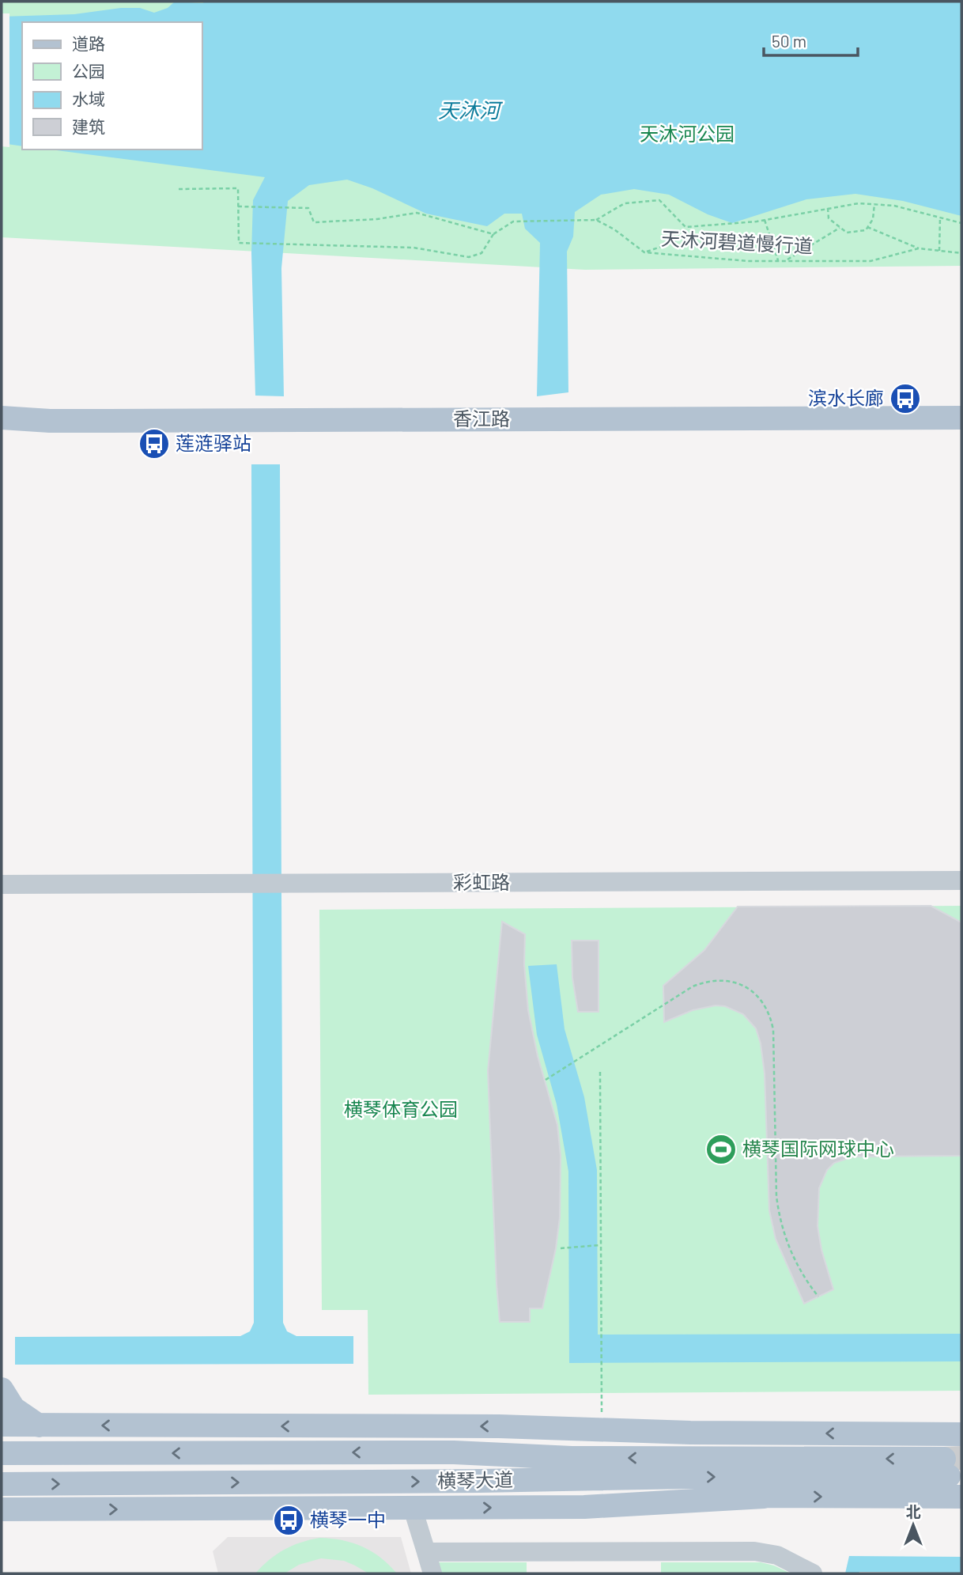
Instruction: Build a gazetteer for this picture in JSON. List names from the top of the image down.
{
  "streets": {
    "main road": ["香江路", "横琴大道"],
    "street": ["彩虹路"],
    "path": ["天沐河碧道慢行道"]
  },
  "water": ["天沐河"],
  "parks": ["天沐河公园", "横琴体育公园"],
  "places": {
    "bus stop": ["滨水长廊", "莲涟驿站", "横琴一中"],
    "sports": ["横琴国际网球中心"]
  },
  "legend": [
    "道路",
    "公园",
    "水域",
    "建筑"
  ],
  "scale_bar": "50 m",
  "north": "top"
}
